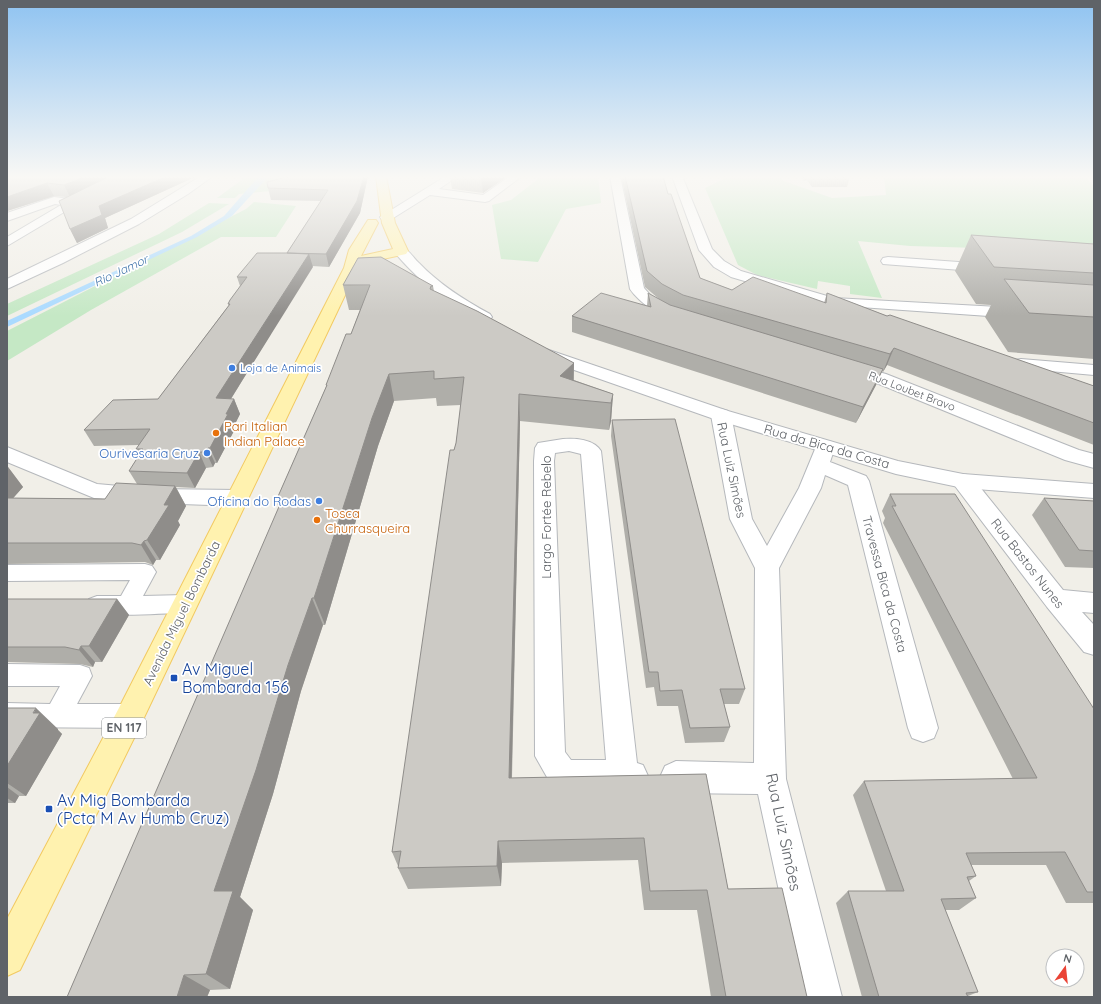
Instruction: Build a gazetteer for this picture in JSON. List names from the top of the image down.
{
  "streets": {
    "main road": ["Avenida Miguel Bombarda", "EN 117"],
    "street": [
      "Rua Loubet Bravo",
      "Rua da Bica da Costa",
      "Rua Luiz Simões",
      "Largo Fortée Rebelo",
      "Rua Bastos Nunes",
      "Travessa Bica da Costa"
    ]
  },
  "crossings": [
    ["Rua da Bica da Costa", "Rua Luiz Simões"],
    ["Rua da Bica da Costa", "Rua Bastos Nunes"],
    ["Rua da Bica da Costa", "Travessa Bica da Costa"],
    ["Rua Luiz Simões", "Largo Fortée Rebelo"],
    ["Rua Luiz Simões", "Travessa Bica da Costa"]
  ],
  "water": ["Rio Jamor"],
  "places": {
    "other": [
      "Loja de Animais",
      "Pari Italian Indian Palace",
      "Ourivesaria Cruz",
      "Oficina do Rodas",
      "Tosca Churrasqueira"
    ],
    "transit": ["Av Miguel Bombarda 156", "Av Mig Bombarda (Pcta M Av Humb Cruz)"]
  },
  "north": "top"
}
